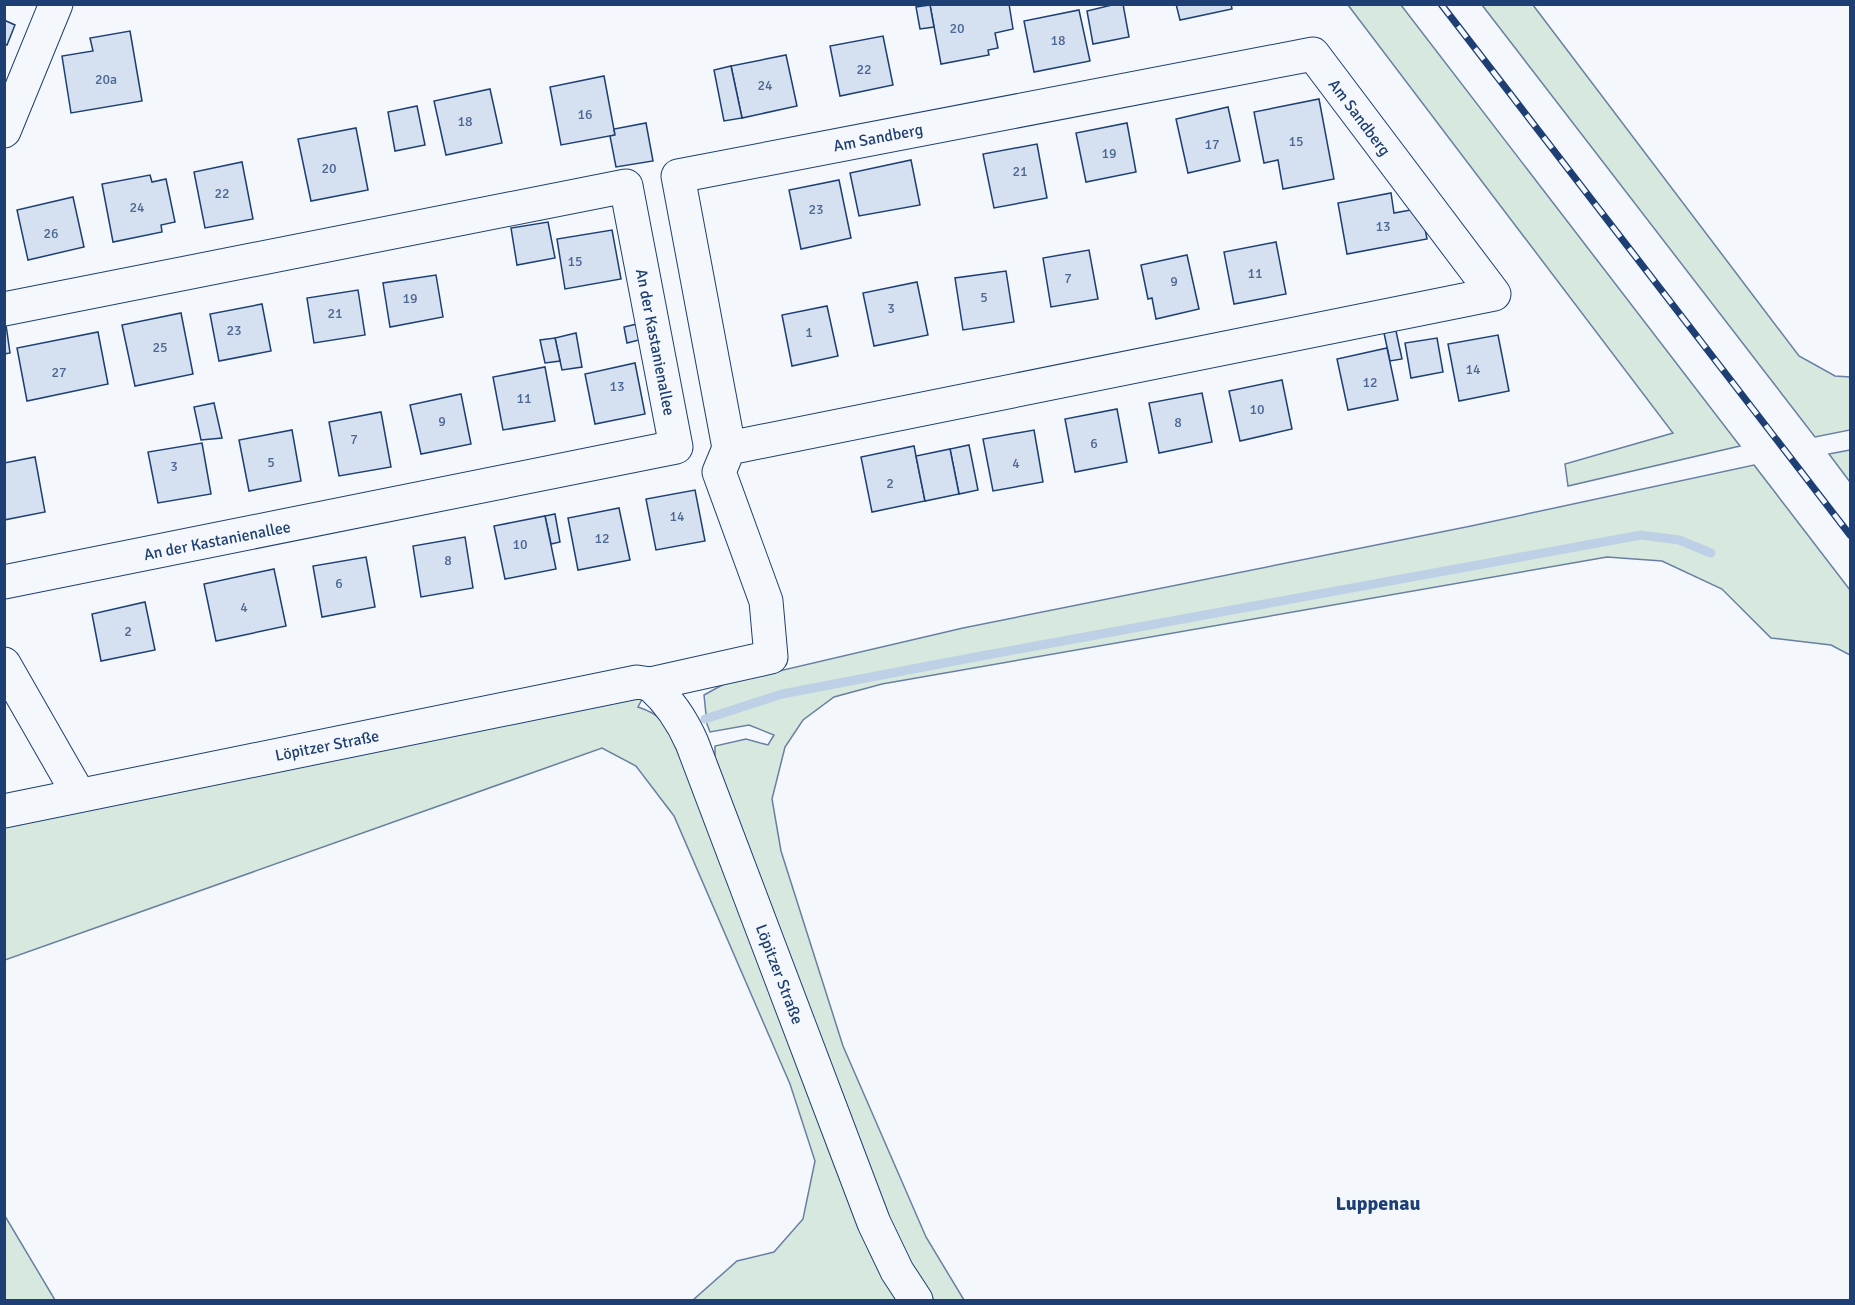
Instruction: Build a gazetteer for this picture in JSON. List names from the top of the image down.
{
  "streets": {
    "street": ["Am Sandberg", "An der Kastanienallee", "Löpitzer Straße"]
  },
  "crossings": [
    ["Am Sandberg", "Löpitzer Straße"]
  ],
  "districts": ["Luppenau"],
  "house_numbers": [
    "20",
    "18",
    "22",
    "20a",
    "24",
    "16",
    "18",
    "15",
    "17",
    "19",
    "20",
    "21",
    "22",
    "24",
    "23",
    "13",
    "26",
    "15",
    "11",
    "7",
    "9",
    "5",
    "19",
    "3",
    "21",
    "23",
    "1",
    "25",
    "14",
    "27",
    "12",
    "13",
    "11",
    "10",
    "9",
    "8",
    "7",
    "6",
    "5",
    "4",
    "3",
    "2",
    "14",
    "12",
    "10",
    "8",
    "6",
    "4",
    "2"
  ]
}
